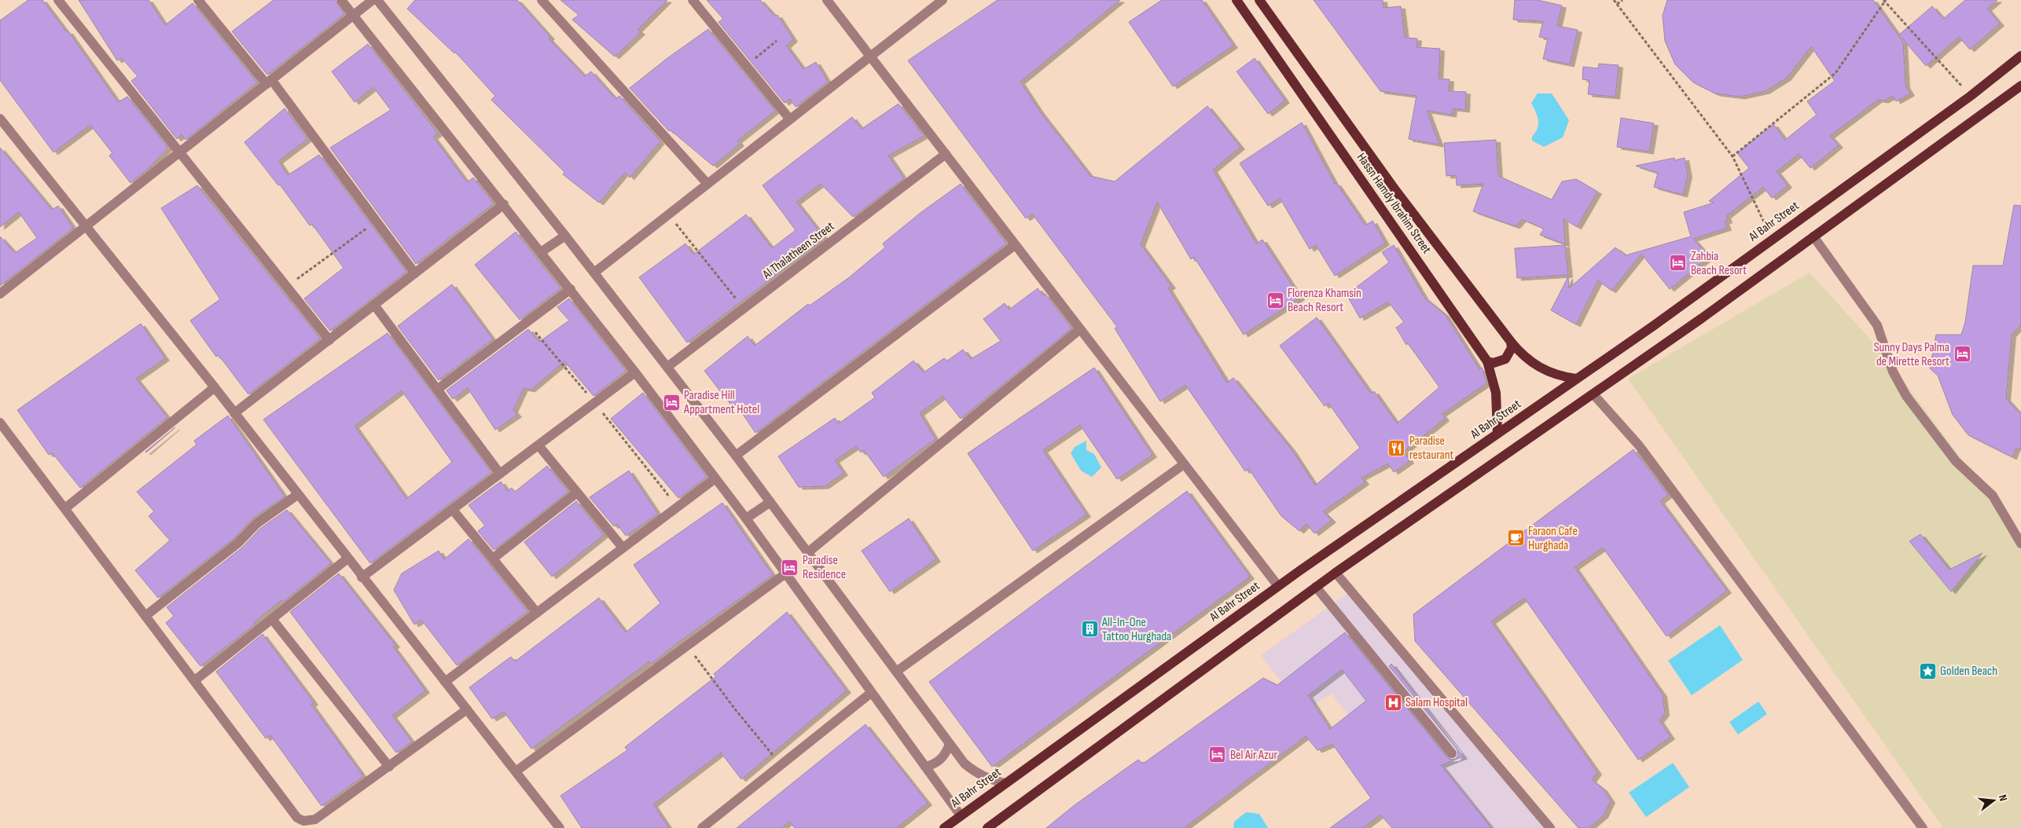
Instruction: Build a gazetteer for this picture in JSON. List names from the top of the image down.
{
  "streets": {
    "main road": ["Hassn Hamdy Ibrahim Street", "Al Bahr Street"],
    "street": ["Al Thalatheen Street"]
  },
  "crossings": [
    ["Hassn Hamdy Ibrahim Street", "Al Bahr Street"]
  ],
  "places": {
    "hotel": [
      "Zahbia Beach Resort",
      "Florenza Khamsin Beach Resort",
      "Sunny Days Palma de Mirette Resort",
      "Paradise Hill Appartment Hotel",
      "Paradise Residence",
      "Bel Air Azur"
    ],
    "restaurant": ["Paradise restaurant"],
    "cafe": ["Faraon Cafe Hurghada"],
    "building": ["All-In-One Tattoo Hurghada"],
    "place": ["Golden Beach"],
    "hospital": ["Salam Hospital"]
  },
  "north": "right"
}
